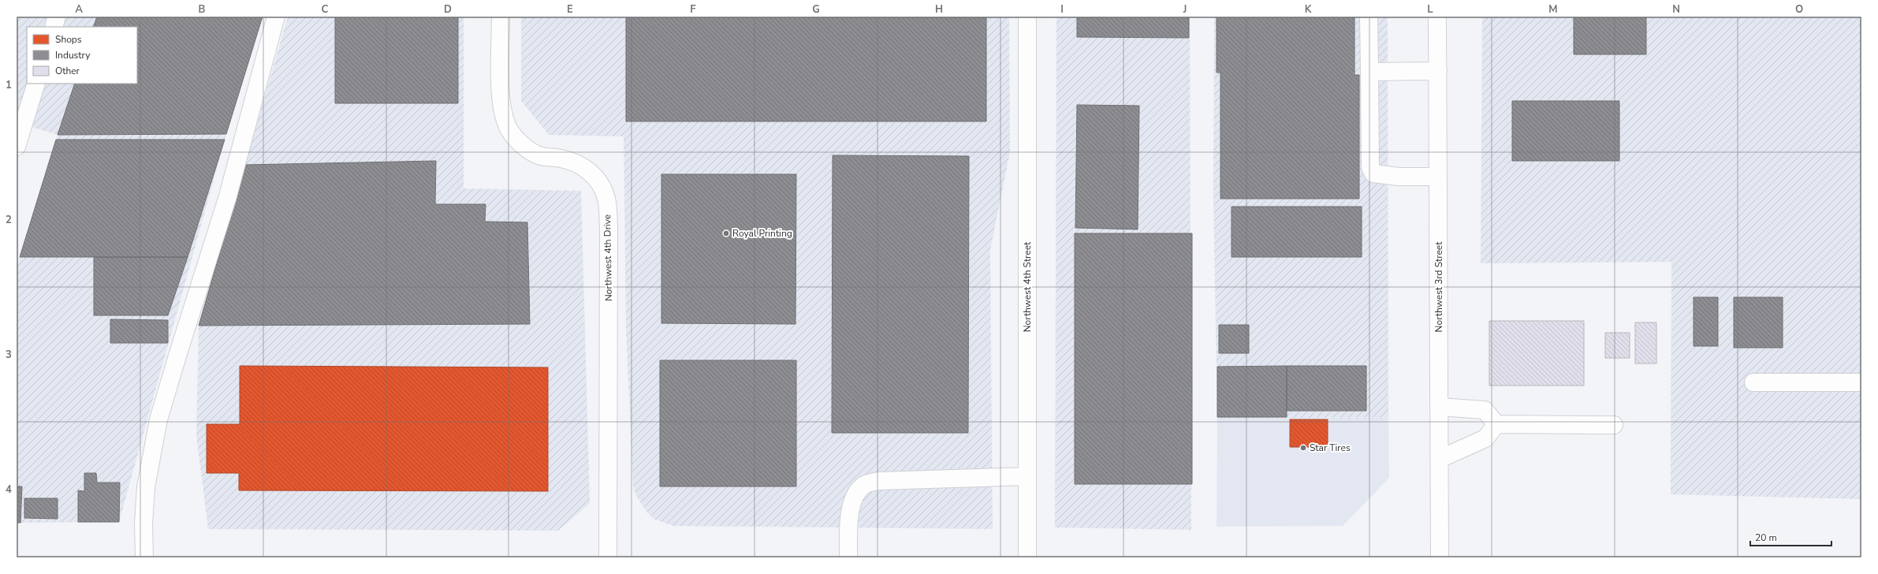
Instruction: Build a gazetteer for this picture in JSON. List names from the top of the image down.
{
  "streets": {
    "street": ["Northwest 4th Drive", "Northwest 4th Street", "Northwest 3rd Street"]
  },
  "places": ["Royal Printing", "Star Tires"],
  "legend": ["Shops", "Industry", "Other"],
  "scale_bar": "20 m",
  "grid": {
    "columns": [
      "A",
      "B",
      "C",
      "D",
      "E",
      "F",
      "G",
      "H",
      "I",
      "J",
      "K",
      "L",
      "M",
      "N",
      "O"
    ],
    "rows": [
      "1",
      "2",
      "3",
      "4"
    ]
  }
}
